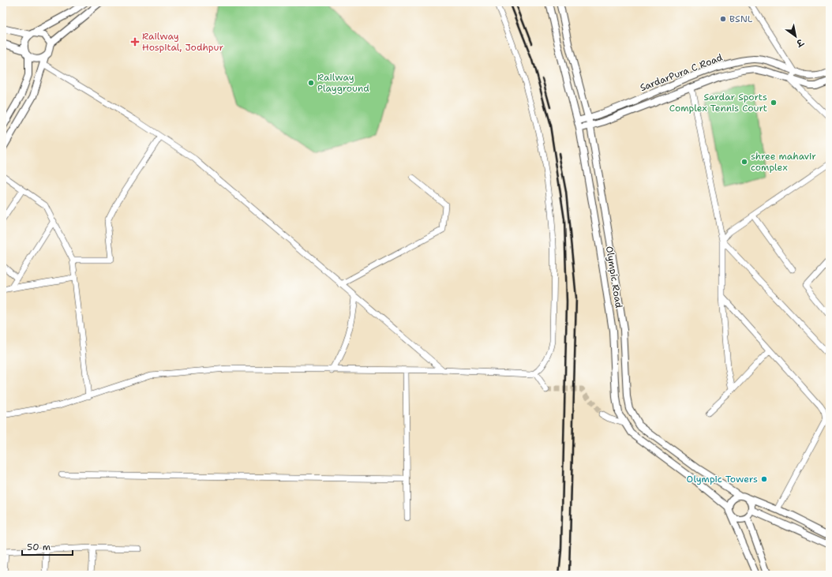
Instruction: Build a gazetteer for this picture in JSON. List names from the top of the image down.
{
  "streets": {
    "street": ["SardarPura C Road", "Olympic Road"]
  },
  "crossings": [
    ["SardarPura C Road", "Olympic Road"]
  ],
  "places": {
    "other": [
      "BSNL",
      "Railway Playground",
      "Sardar Sports Complex Tennis Court",
      "shree mahavir complex",
      "Olympic Towers"
    ],
    "health": ["Railway Hospital, Jodhpur"]
  },
  "scale_bar": "50 m",
  "north": "bottom right"
}
